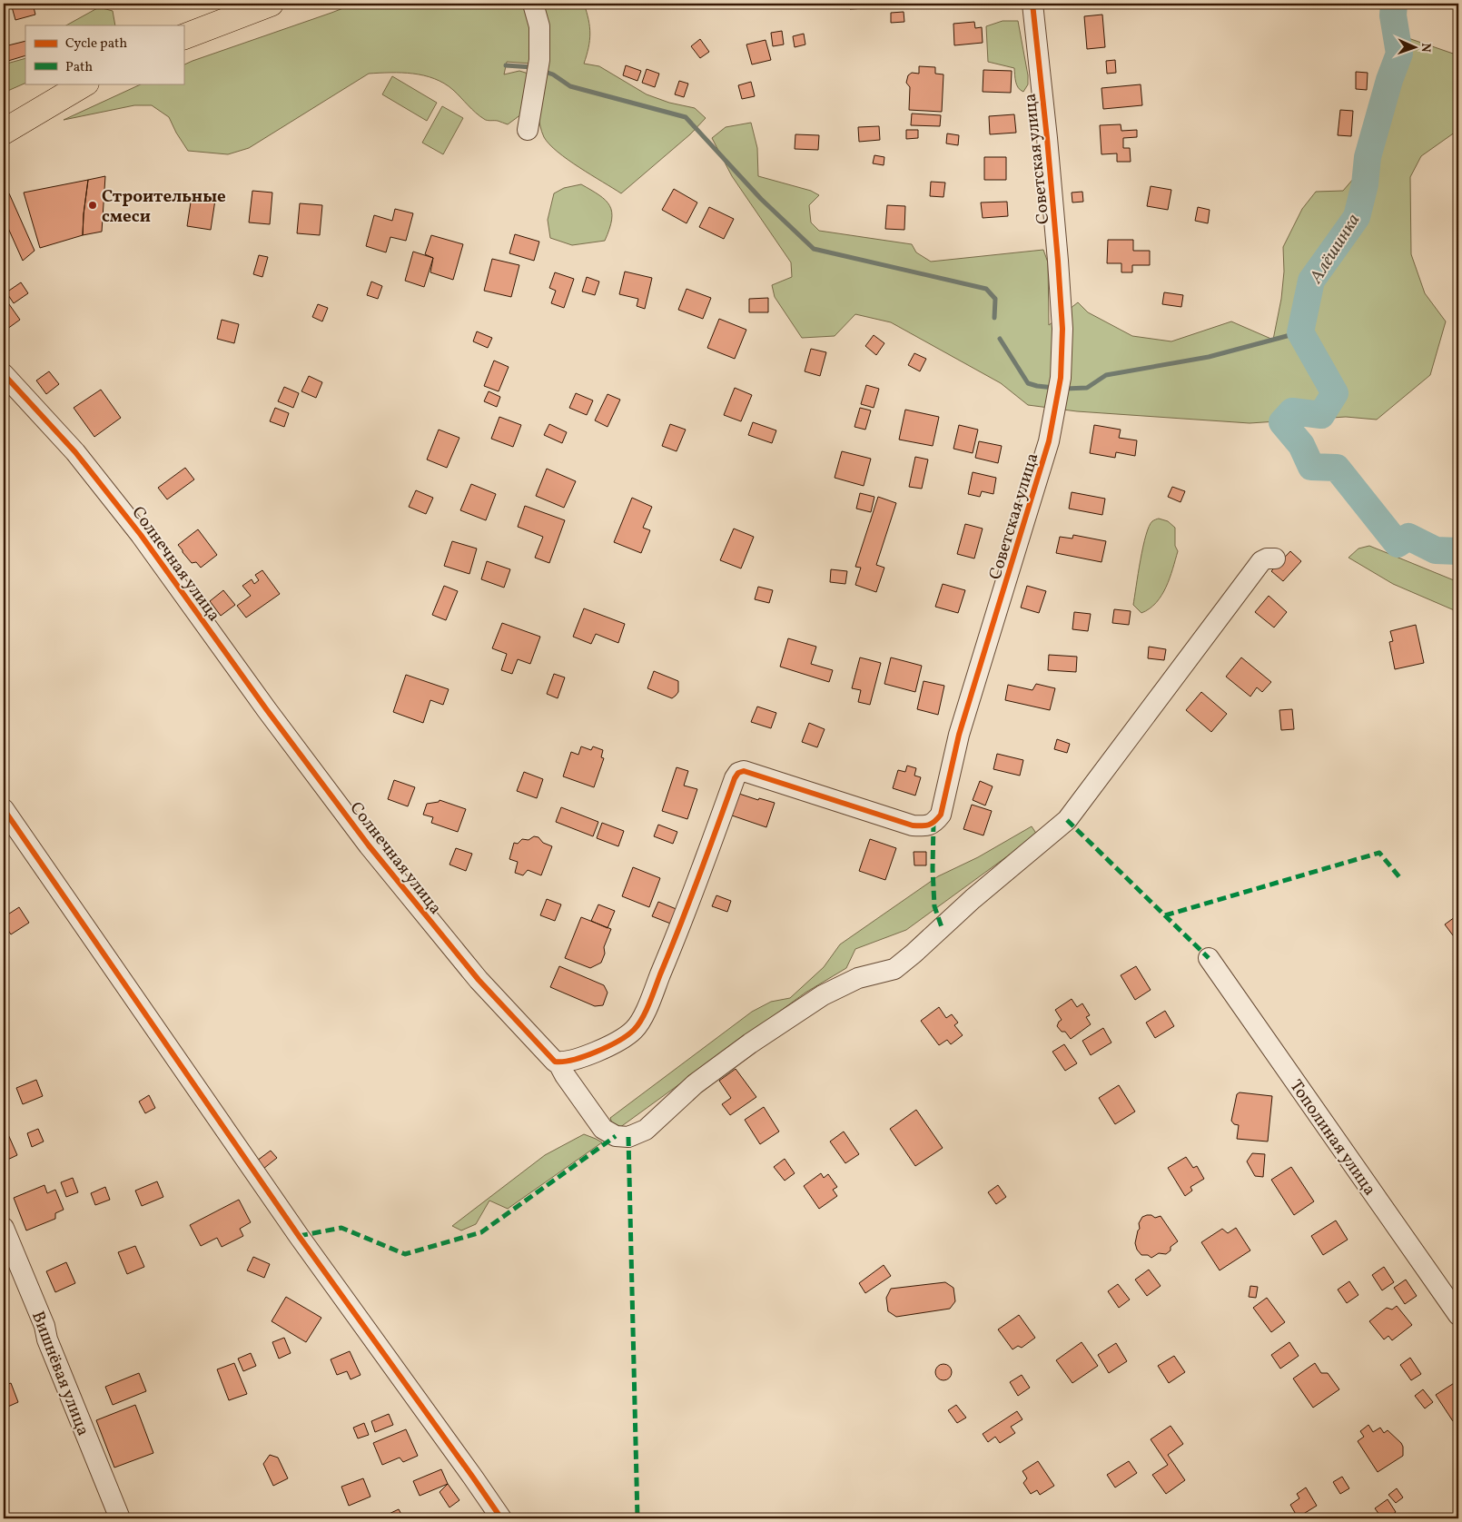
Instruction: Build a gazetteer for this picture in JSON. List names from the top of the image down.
{
  "streets": {
    "street": [
      "Советская улица",
      "Солнечная улица",
      "Тополиная улица",
      "Вишнёвая улица"
    ]
  },
  "crossings": [
    ["Советская улица", "Солнечная улица"]
  ],
  "water": ["Алёшинка"],
  "places": ["Строительные смеси"],
  "legend": ["Cycle path", "Path"],
  "north": "right"
}
